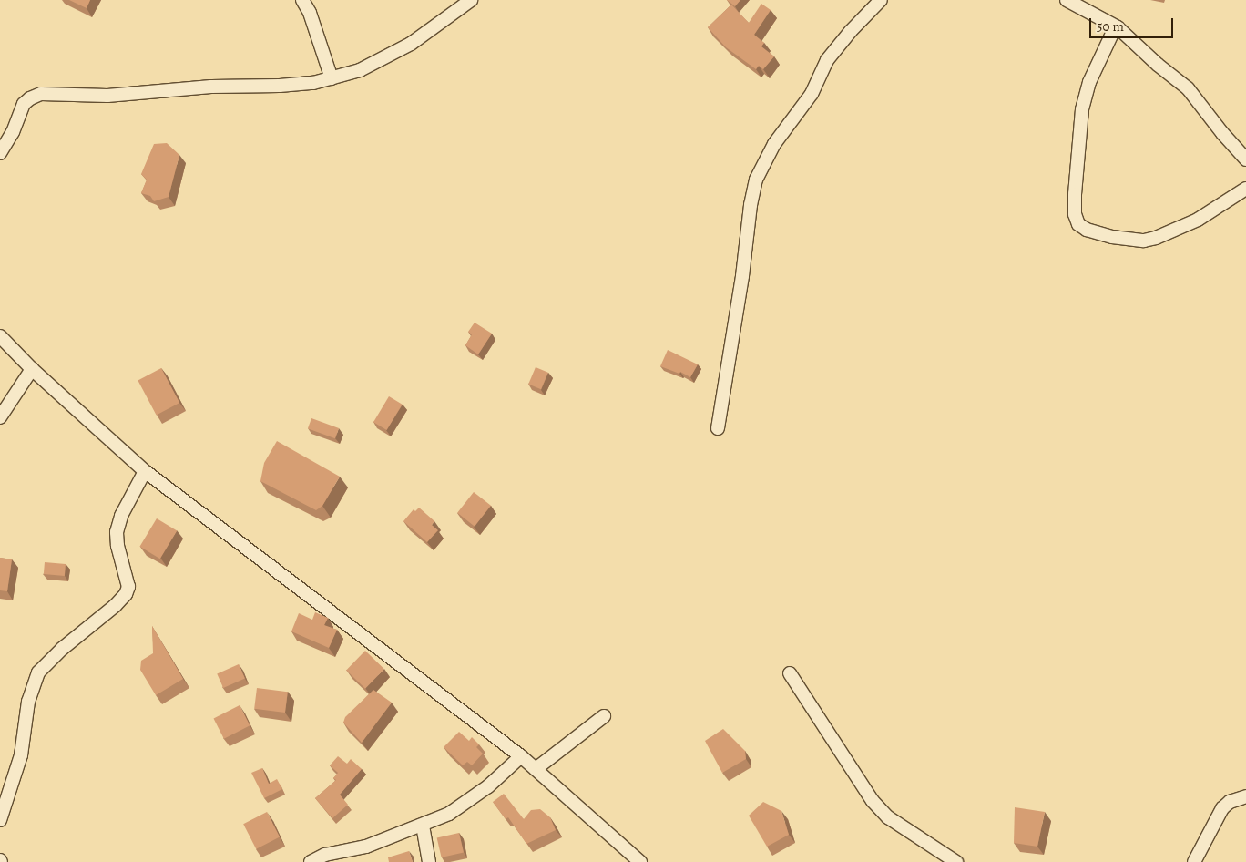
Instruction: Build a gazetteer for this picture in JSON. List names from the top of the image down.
{
  "scale_bar": "50 m"
}
